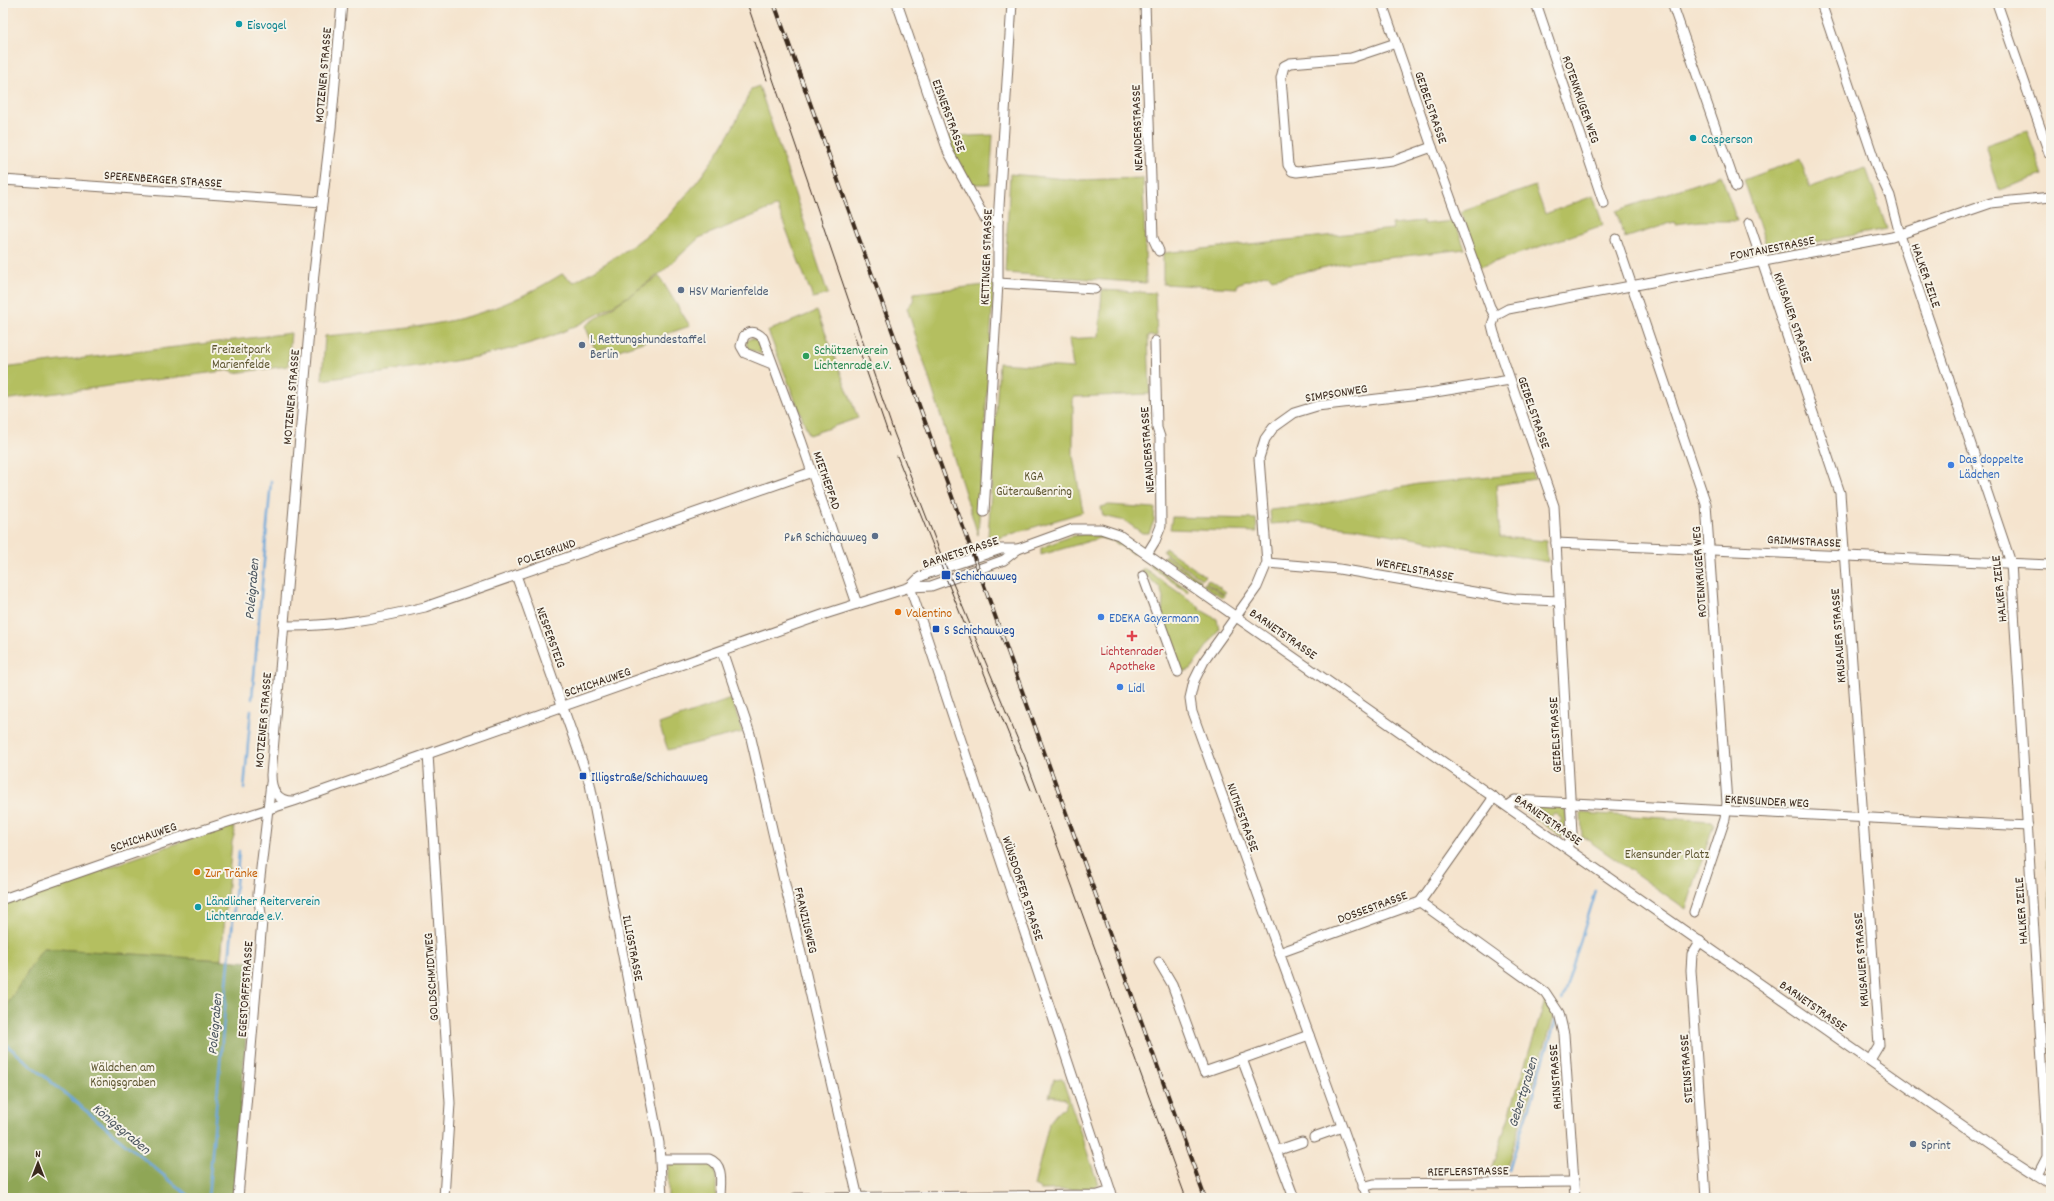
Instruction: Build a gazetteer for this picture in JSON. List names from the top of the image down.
{
  "streets": {
    "street": [
      "MOTZENER STRASSE",
      "ROTENKRUGER WEG",
      "GEIBELSTRASSE",
      "EISNERSTRASSE",
      "NEANDERSTRASSE",
      "SPERENBERGER STRASSE",
      "FONTANESTRASSE",
      "KETTINGER STRASSE",
      "HALKER ZEILE",
      "KRUSAUER STRASSE",
      "SIMPSONWEG",
      "MIETHEPFAD",
      "GRIMMSTRASSE",
      "POLEIGRUND",
      "BARNETSTRASSE",
      "WERFELSTRASSE",
      "NESPERSTEIG",
      "SCHICHAUWEG",
      "EKENSUNDER WEG",
      "NUTHESTRASSE",
      "WÜNSDORFER STRASSE",
      "DOSSESTRASSE",
      "FRANZIUSWEG",
      "ILLIGSTRASSE",
      "GOLDSCHMIDTWEG",
      "EGESTORFFSTRASSE",
      "STEINSTRASSE",
      "RHINSTRASSE",
      "RIEFLERSTRASSE"
    ]
  },
  "crossings": [
    ["MOTZENER STRASSE", "SPERENBERGER STRASSE"],
    ["MOTZENER STRASSE", "POLEIGRUND"],
    ["MOTZENER STRASSE", "SCHICHAUWEG"],
    ["MOTZENER STRASSE", "EGESTORFFSTRASSE"],
    ["ROTENKRUGER WEG", "FONTANESTRASSE"],
    ["ROTENKRUGER WEG", "GRIMMSTRASSE"],
    ["ROTENKRUGER WEG", "EKENSUNDER WEG"],
    ["GEIBELSTRASSE", "FONTANESTRASSE"],
    ["GEIBELSTRASSE", "SIMPSONWEG"],
    ["GEIBELSTRASSE", "GRIMMSTRASSE"],
    ["GEIBELSTRASSE", "BARNETSTRASSE"],
    ["GEIBELSTRASSE", "WERFELSTRASSE"],
    ["GEIBELSTRASSE", "EKENSUNDER WEG"],
    ["EISNERSTRASSE", "KETTINGER STRASSE"],
    ["NEANDERSTRASSE", "BARNETSTRASSE"],
    ["FONTANESTRASSE", "HALKER ZEILE"],
    ["FONTANESTRASSE", "KRUSAUER STRASSE"],
    ["HALKER ZEILE", "GRIMMSTRASSE"],
    ["HALKER ZEILE", "BARNETSTRASSE"],
    ["HALKER ZEILE", "EKENSUNDER WEG"],
    ["KRUSAUER STRASSE", "GRIMMSTRASSE"],
    ["KRUSAUER STRASSE", "BARNETSTRASSE"],
    ["KRUSAUER STRASSE", "EKENSUNDER WEG"],
    ["SIMPSONWEG", "BARNETSTRASSE"],
    ["SIMPSONWEG", "WERFELSTRASSE"],
    ["SIMPSONWEG", "NUTHESTRASSE"],
    ["MIETHEPFAD", "POLEIGRUND"],
    ["MIETHEPFAD", "SCHICHAUWEG"],
    ["POLEIGRUND", "NESPERSTEIG"],
    ["BARNETSTRASSE", "SCHICHAUWEG"],
    ["BARNETSTRASSE", "EKENSUNDER WEG"],
    ["BARNETSTRASSE", "NUTHESTRASSE"],
    ["BARNETSTRASSE", "WÜNSDORFER STRASSE"],
    ["BARNETSTRASSE", "DOSSESTRASSE"],
    ["BARNETSTRASSE", "STEINSTRASSE"],
    ["NESPERSTEIG", "SCHICHAUWEG"],
    ["NESPERSTEIG", "ILLIGSTRASSE"],
    ["SCHICHAUWEG", "WÜNSDORFER STRASSE"],
    ["SCHICHAUWEG", "FRANZIUSWEG"],
    ["SCHICHAUWEG", "ILLIGSTRASSE"],
    ["SCHICHAUWEG", "GOLDSCHMIDTWEG"],
    ["SCHICHAUWEG", "EGESTORFFSTRASSE"],
    ["NUTHESTRASSE", "DOSSESTRASSE"],
    ["NUTHESTRASSE", "RIEFLERSTRASSE"],
    ["DOSSESTRASSE", "RHINSTRASSE"],
    ["RHINSTRASSE", "RIEFLERSTRASSE"]
  ],
  "water": ["Poleigraben", "Gebertgraben", "Königsgraben"],
  "parks": [
    "Freizeitpark Marienfelde",
    "KGA Güteraußenring",
    "Ekensunder Platz",
    "Wäldchen am Königsgraben"
  ],
  "places": {
    "other": [
      "Eisvogel",
      "Casperson",
      "HSV Marienfelde",
      "1. Rettungshundestaffel Berlin",
      "Schützenverein Lichtenrade e.V.",
      "Das doppelte Lädchen",
      "P&R Schichauweg",
      "Valentino",
      "EDEKA Gayermann",
      "Lidl",
      "Zur Tränke",
      "Ländlicher Reiterverein Lichtenrade e.V.",
      "Sprint"
    ],
    "transit": ["Schichauweg", "S Schichauweg", "Illigstraße/Schichauweg"],
    "health": ["Lichtenrader Apotheke"]
  },
  "north": "top"
}
